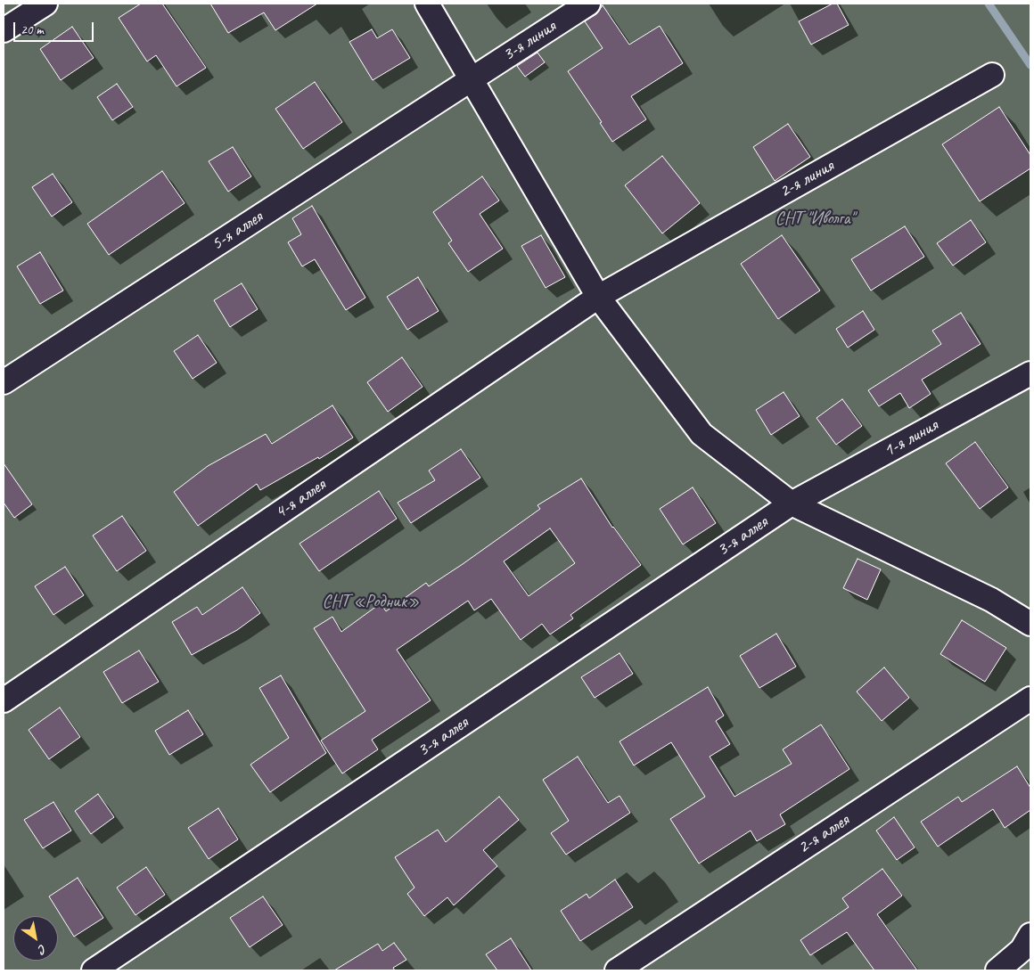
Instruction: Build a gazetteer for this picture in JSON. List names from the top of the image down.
{
  "streets": {
    "street": [
      "3-я линия",
      "2-я линия",
      "5-я аллея",
      "1-я линия",
      "4-я аллея",
      "3-я аллея",
      "2-я аллея"
    ]
  },
  "crossings": [
    ["3-я линия", "5-я аллея"],
    ["2-я линия", "4-я аллея"],
    ["1-я линия", "3-я аллея"]
  ],
  "parks": ["СНТ \"Иволга\"", "СНТ «Родник»"],
  "scale_bar": "20 m",
  "north": "bottom right"
}
